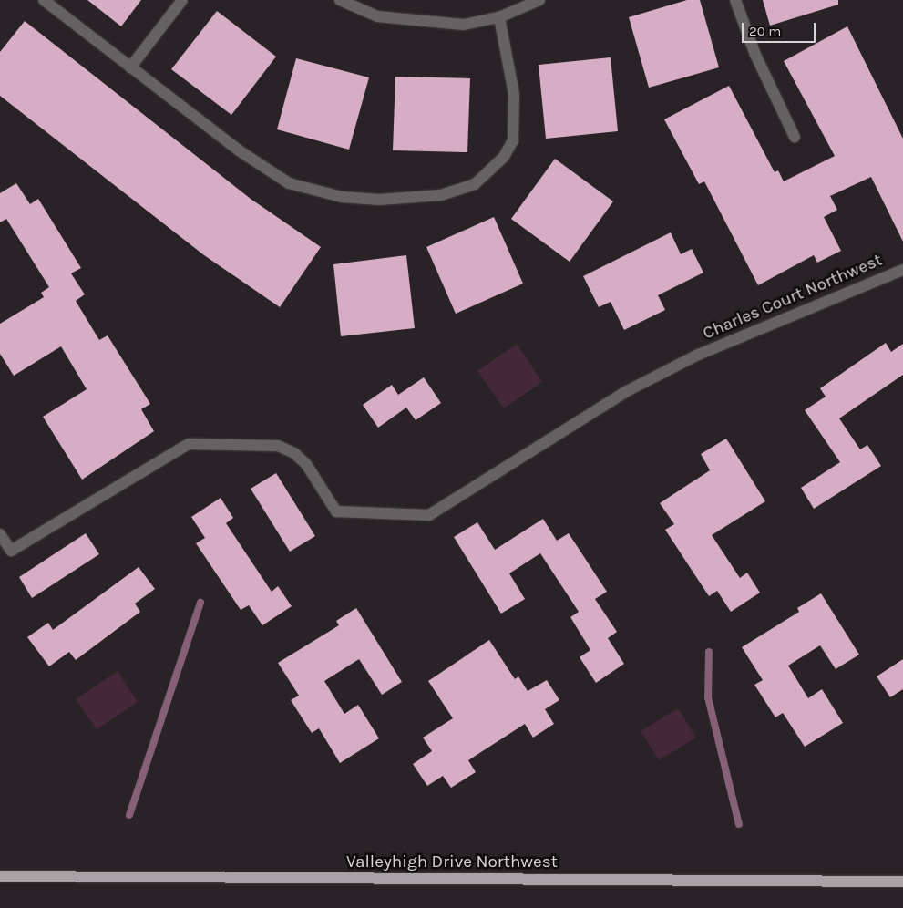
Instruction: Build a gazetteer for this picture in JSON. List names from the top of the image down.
{
  "streets": {
    "main road": ["Valleyhigh Drive Northwest"],
    "street": ["Charles Court Northwest"]
  },
  "scale_bar": "20 m"
}
